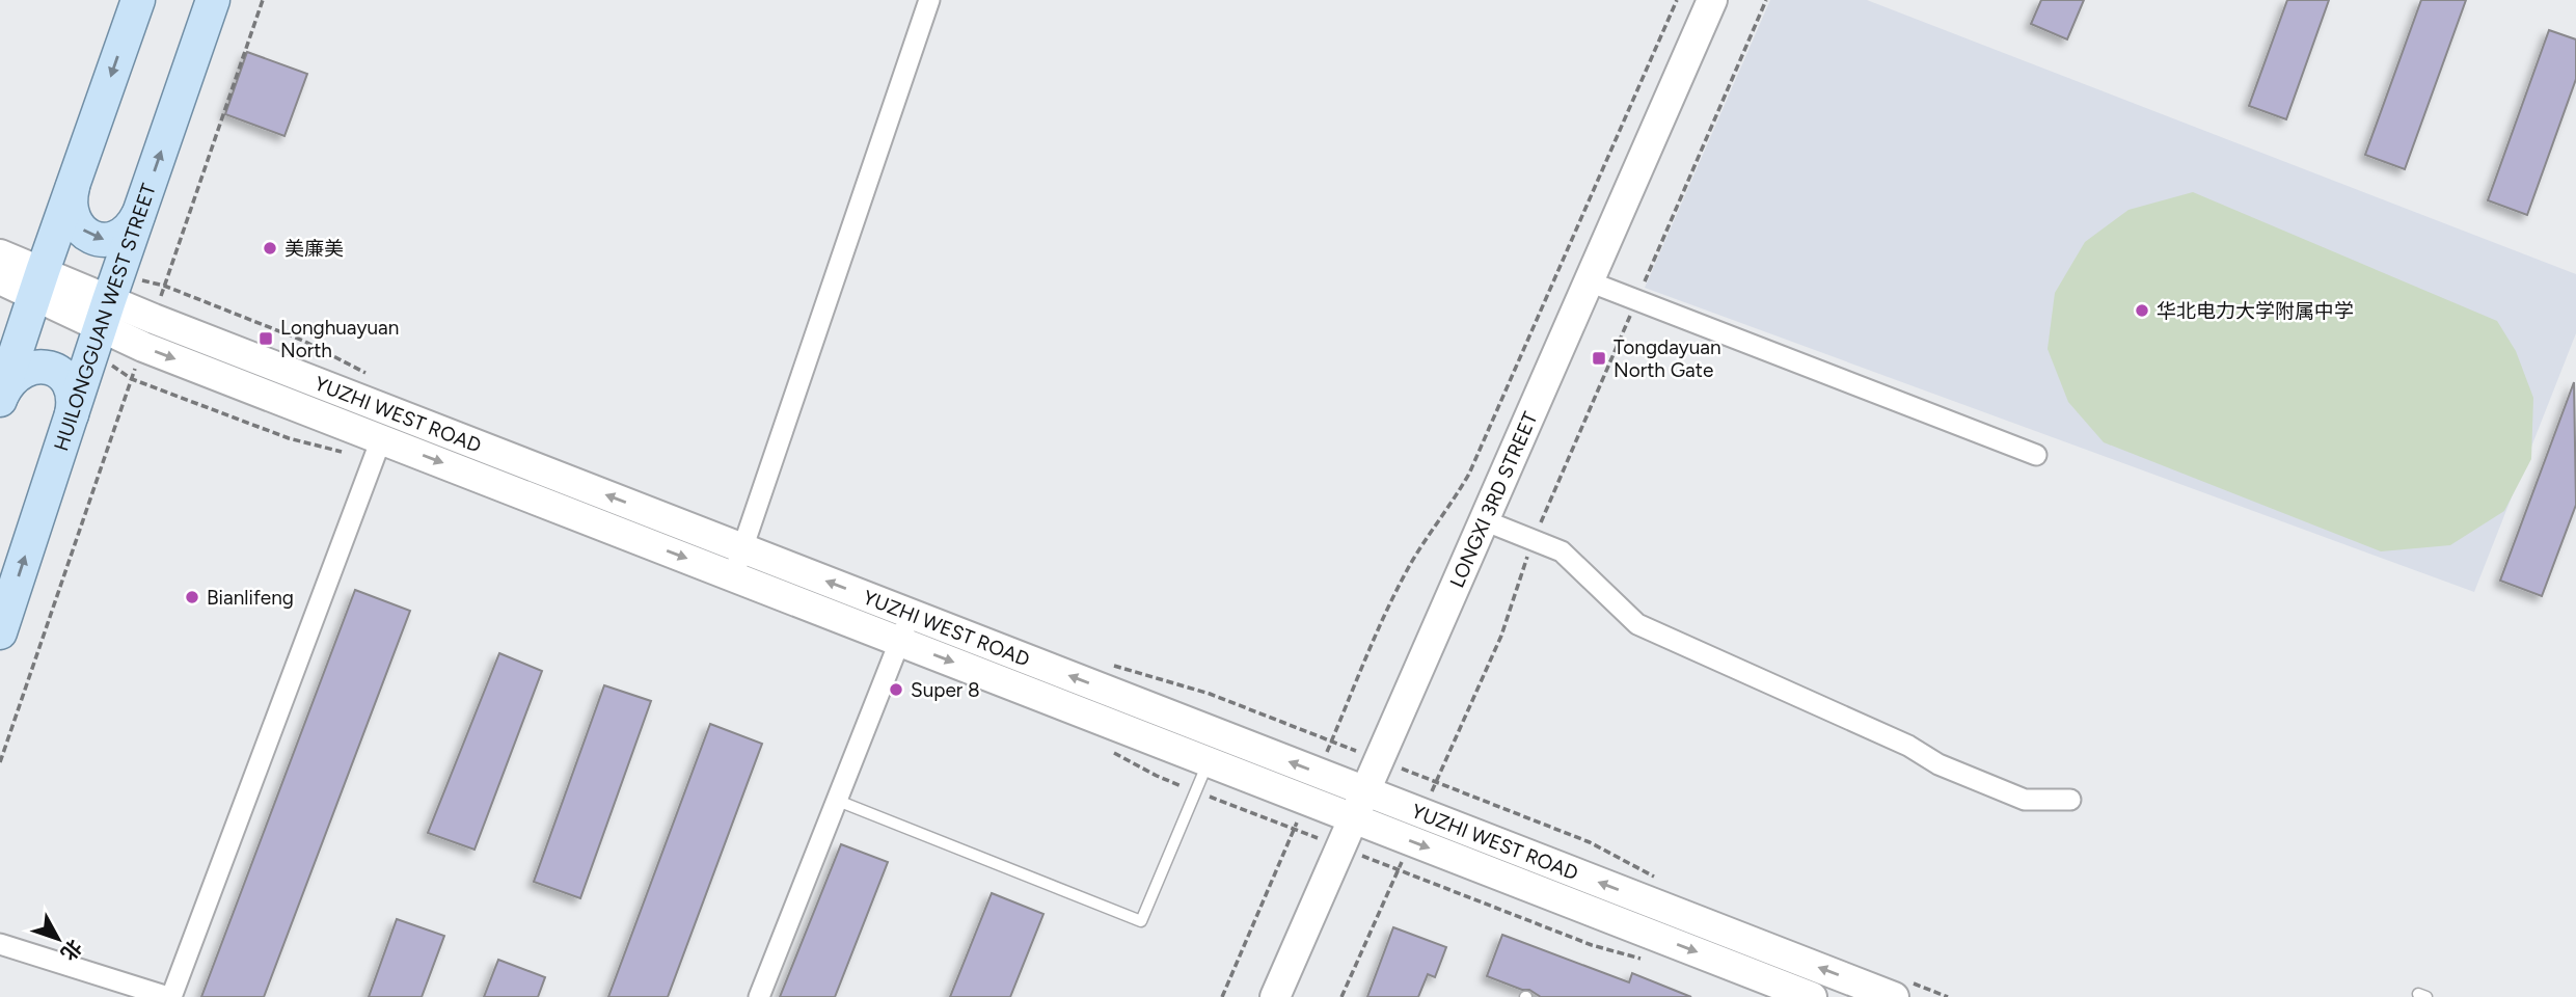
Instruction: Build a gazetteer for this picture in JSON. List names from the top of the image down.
{
  "streets": {
    "main road": ["HUILONGGUAN WEST STREET"],
    "street": ["YUZHI WEST ROAD", "LONGXI 3RD STREET"]
  },
  "crossings": [
    ["HUILONGGUAN WEST STREET", "YUZHI WEST ROAD"],
    ["YUZHI WEST ROAD", "LONGXI 3RD STREET"]
  ],
  "places": {
    "other": [
      "美廉美",
      "华北电力大学附属中学",
      "Bianlifeng",
      "Super 8"
    ],
    "transit": ["Longhuayuan North", "Tongdayuan North Gate"]
  },
  "north": "bottom right"
}
